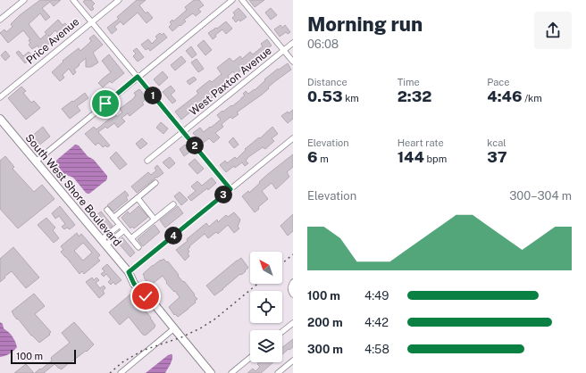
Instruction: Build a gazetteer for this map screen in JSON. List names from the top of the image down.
{
  "streets": {
    "street": ["Price Avenue", "West Paxton Avenue", "South West Shore Boulevard"]
  },
  "scale_bar": "100 m",
  "north": "top left",
  "page": {
    "heading": ["Morning run", "06:08"],
    "stats": [
      ["Distance", "0.53 km"],
      ["Time", "2:32"],
      ["Pace", "4:46 /km"],
      ["Elevation", "6 m"],
      ["Heart rate", "144 bpm"],
      ["kcal", "37"]
    ],
    "pins": [
      "1",
      "2",
      "3",
      "4"
    ],
    "chart": ["Elevation", "300–304 m"],
    "list": [
      {
        "name": "100 m",
        "note": "4:49"
      },
      {
        "name": "200 m",
        "note": "4:42"
      },
      {
        "name": "300 m",
        "note": "4:58"
      }
    ],
    "scale": "100 m"
  }
}
